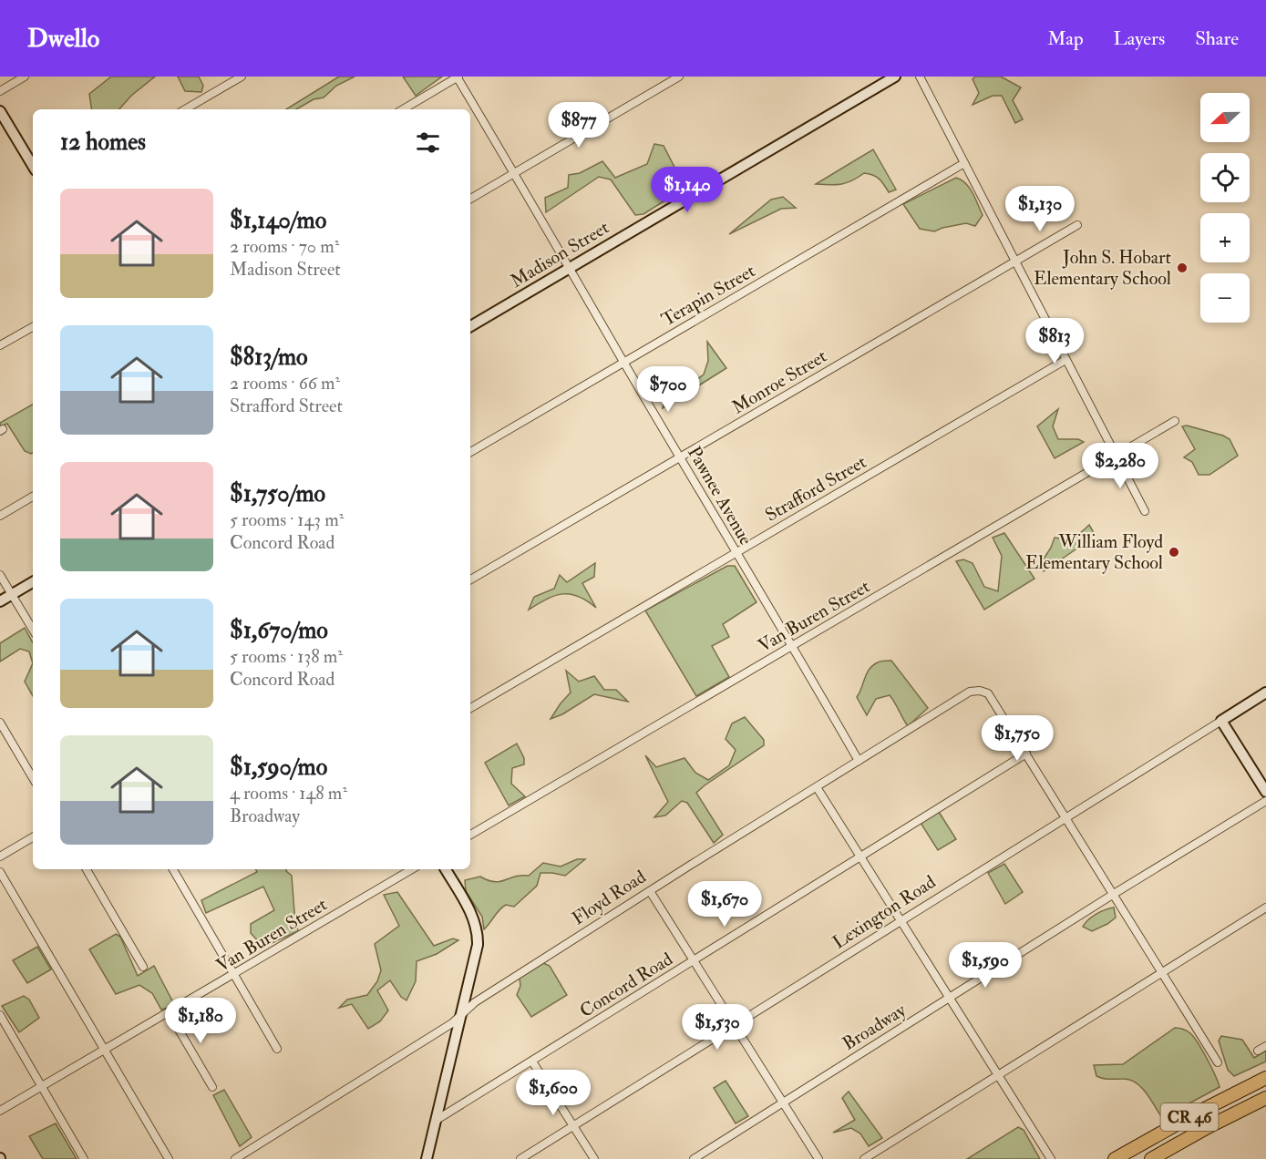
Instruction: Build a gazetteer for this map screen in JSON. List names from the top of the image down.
{
  "streets": {
    "highway": ["CR 46"],
    "street": [
      "Madison Street",
      "Terapin Street",
      "Monroe Street",
      "Strafford Street",
      "Pawnee Avenue",
      "Van Buren Street",
      "Floyd Road",
      "Lexington Road",
      "Concord Road",
      "Broadway"
    ]
  },
  "crossings": [
    ["Madison Street", "Pawnee Avenue"],
    ["Terapin Street", "Pawnee Avenue"],
    ["Monroe Street", "Pawnee Avenue"],
    ["Strafford Street", "Pawnee Avenue"],
    ["Pawnee Avenue", "Van Buren Street"],
    ["Pawnee Avenue", "Floyd Road"],
    ["Floyd Road", "Concord Road"]
  ],
  "places": ["John S. Hobart Elementary School", "William Floyd Elementary School"],
  "north": "left",
  "page": {
    "header": "Dwello",
    "nav": ["Map", "Layers", "Share"],
    "map_buttons": ["+", "−"],
    "price": [
      "$877",
      "$1,140",
      "$1,130",
      "$813",
      "$700",
      "$2,280",
      "$1,750",
      "$1,670",
      "$1,590",
      "$1,180",
      "$1,530",
      "$1,600"
    ],
    "heading": "12 homes",
    "list": [
      {
        "name": "$1,140/mo",
        "note": "2 rooms · 70 m² · Madison Street"
      },
      {
        "name": "$813/mo",
        "note": "2 rooms · 66 m² · Strafford Street"
      },
      {
        "name": "$1,750/mo",
        "note": "5 rooms · 143 m² · Concord Road"
      },
      {
        "name": "$1,670/mo",
        "note": "5 rooms · 138 m² · Concord Road"
      },
      {
        "name": "$1,590/mo",
        "note": "4 rooms · 148 m² · Broadway"
      }
    ]
  }
}
